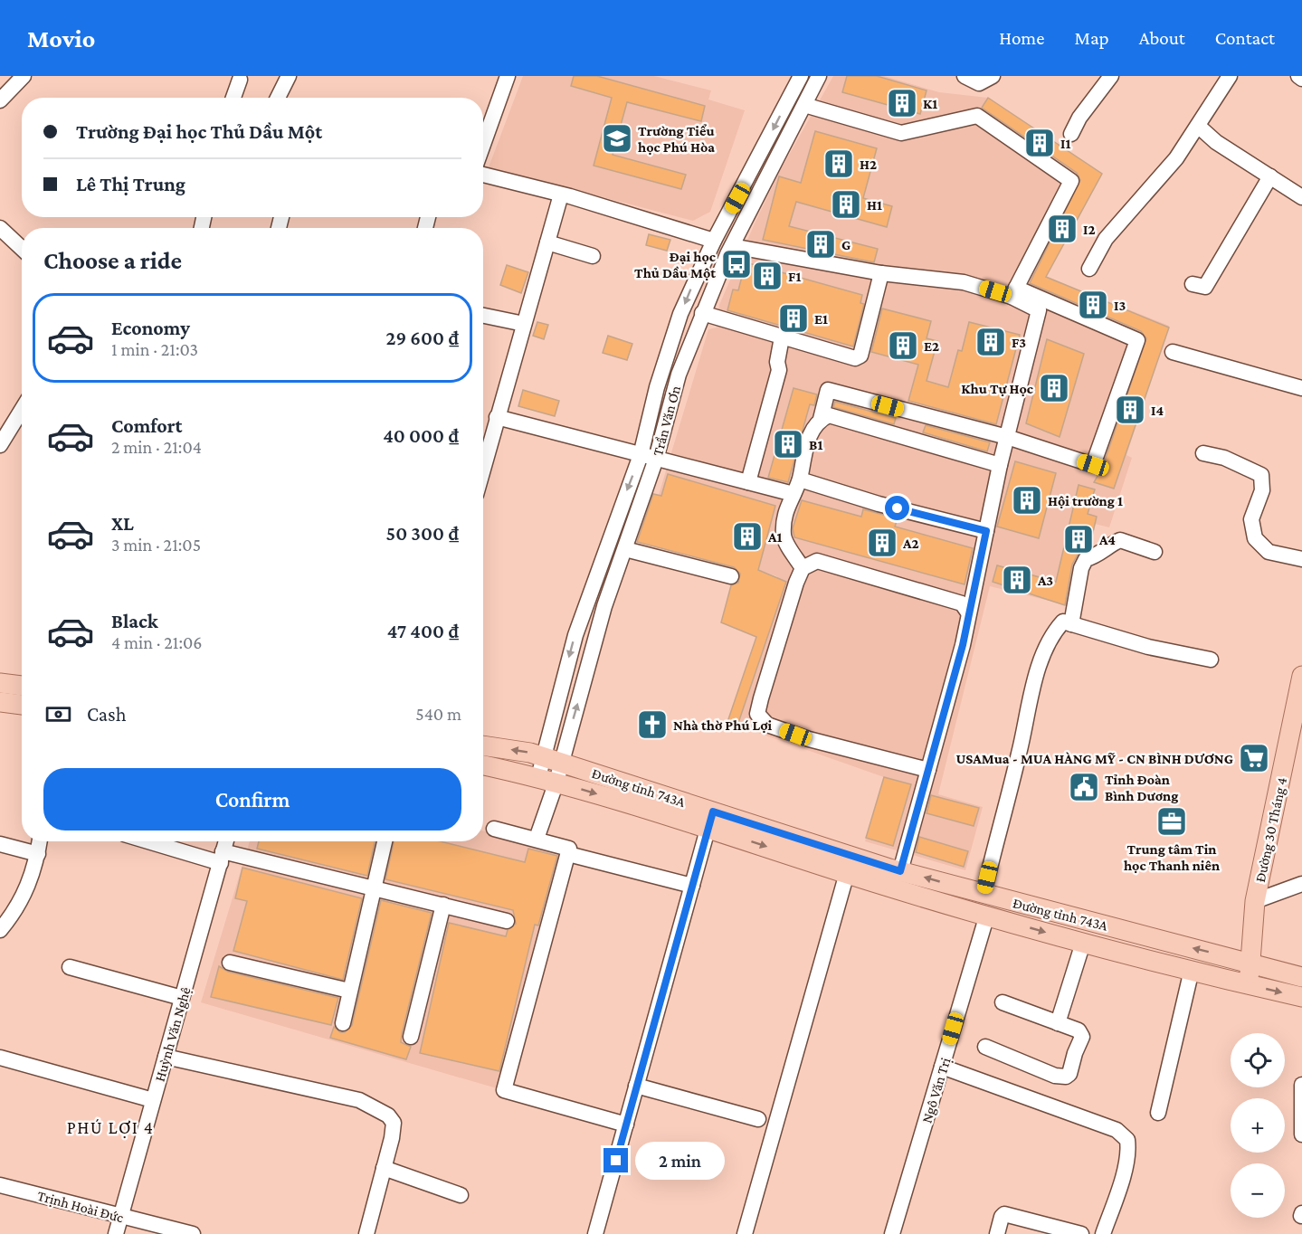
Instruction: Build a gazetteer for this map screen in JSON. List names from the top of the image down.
{
  "streets": {
    "main road": ["Đường tỉnh 743A", "Đường 30 Tháng 4"],
    "street": [
      "Trần Văn Ơn",
      "Huỳnh Văn Nghệ",
      "Ngô Văn Trị",
      "Trịnh Hoài Đức"
    ]
  },
  "crossings": [
    ["Trần Văn Ơn", "Đường tỉnh 743A"],
    ["Đường tỉnh 743A", "Đường 30 Tháng 4"],
    ["Đường tỉnh 743A", "Ngô Văn Trị"],
    ["Huỳnh Văn Nghệ", "Trịnh Hoài Đức"]
  ],
  "districts": ["PHÚ LỢI 4"],
  "places": {
    "building": [
      "K1",
      "I1",
      "H2",
      "H1",
      "I2",
      "G",
      "F1",
      "I3",
      "E1",
      "F3",
      "E2",
      "Khu Tự Học",
      "I4",
      "B1",
      "Hội trường 1",
      "A1",
      "A4",
      "A2",
      "A3"
    ],
    "school or university": ["Trường Tiểu học Phú Hòa"],
    "bus stop": ["Đại học Thủ Dầu Một"],
    "church": ["Nhà thờ Phú Lợi"],
    "supermarket": ["USAMua - MUA HÀNG MỸ - CN BÌNH DƯƠNG"],
    "public building": ["Tỉnh Đoàn Bình Dương"],
    "office": ["Trung tâm Tin học Thanh niên"]
  },
  "page": {
    "header": "Movio",
    "nav": [
      "Home",
      "Map",
      "About",
      "Contact"
    ],
    "banner": ["Trường Đại học Thủ Dầu Một", "Lê Thị Trung"],
    "heading": "Choose a ride",
    "list": [
      {
        "name": "Economy",
        "note": "1 min · 21:03",
        "value": "29 600 ₫"
      },
      {
        "name": "Comfort",
        "note": "2 min · 21:04",
        "value": "40 000 ₫"
      },
      {
        "name": "XL",
        "note": "3 min · 21:05",
        "value": "50 300 ₫"
      },
      {
        "name": "Black",
        "note": "4 min · 21:06",
        "value": "47 400 ₫"
      }
    ],
    "pay": ["Cash", "540 m"],
    "buttons": "Confirm",
    "map_buttons": ["+", "−"],
    "bubble": "2 min"
  }
}
